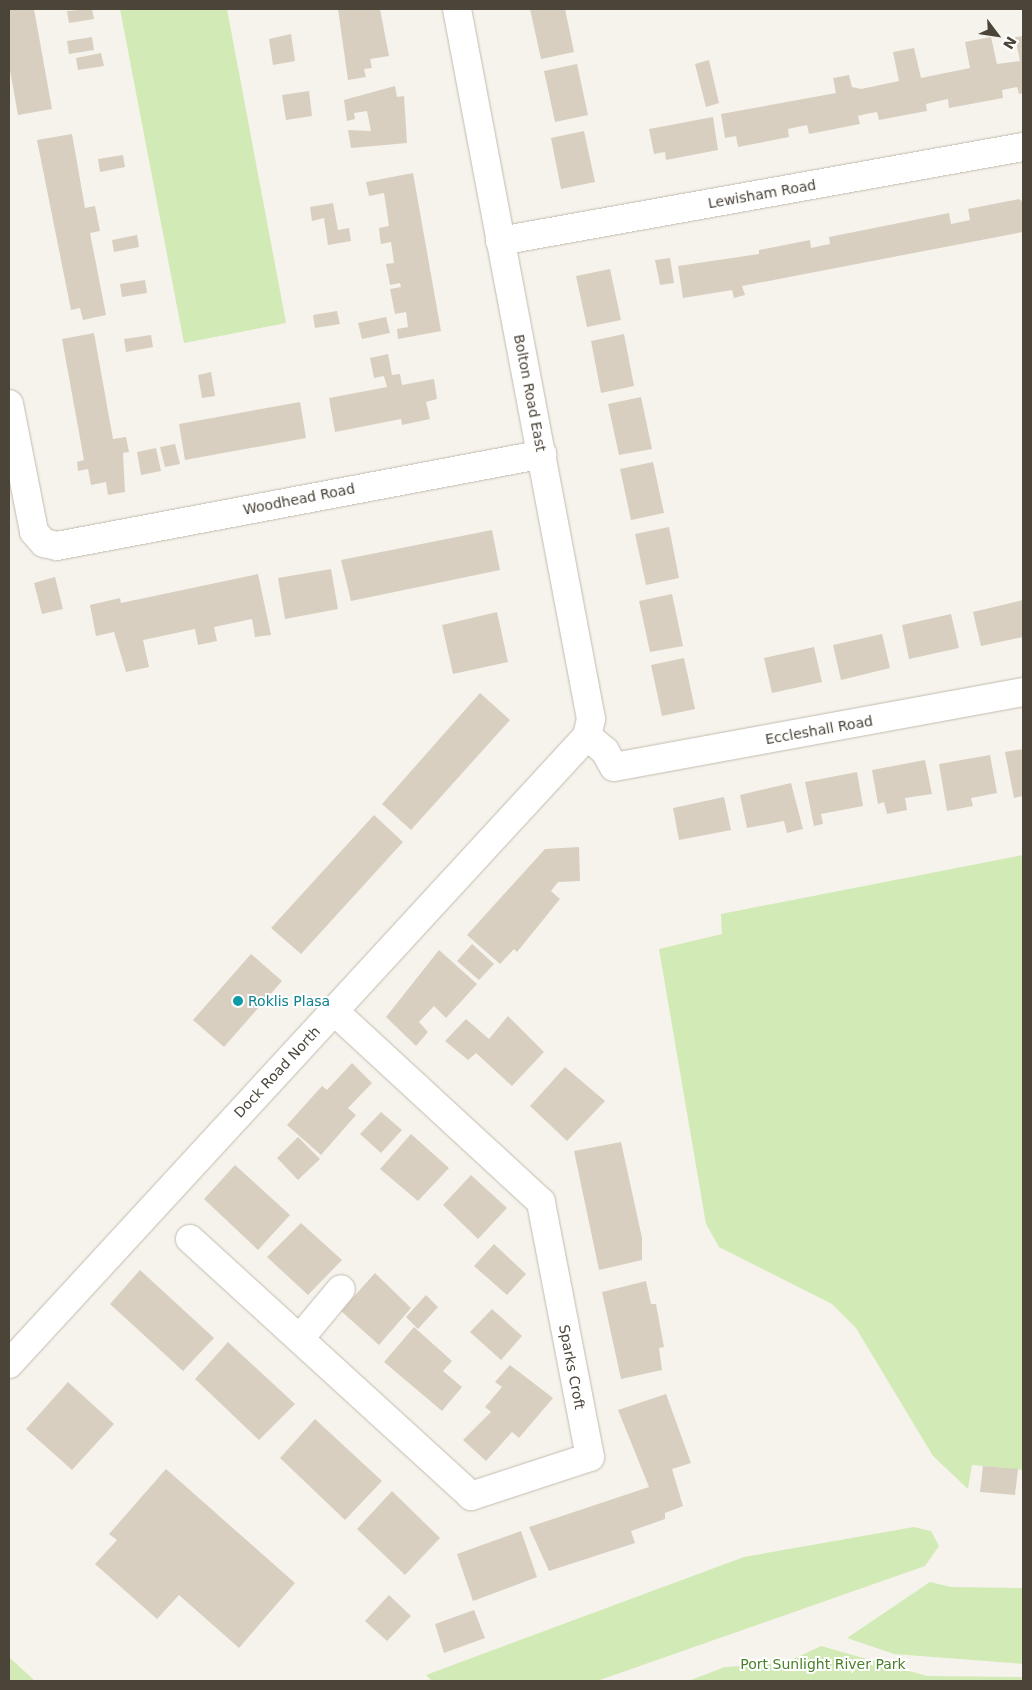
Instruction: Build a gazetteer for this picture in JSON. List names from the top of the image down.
{
  "streets": {
    "street": [
      "Lewisham Road",
      "Bolton Road East",
      "Woodhead Road",
      "Eccleshall Road",
      "Dock Road North",
      "Sparks Croft"
    ]
  },
  "crossings": [
    ["Lewisham Road", "Bolton Road East"],
    ["Bolton Road East", "Woodhead Road"],
    ["Bolton Road East", "Eccleshall Road"],
    ["Bolton Road East", "Dock Road North"],
    ["Eccleshall Road", "Dock Road North"],
    ["Dock Road North", "Sparks Croft"]
  ],
  "parks": ["Port Sunlight River Park"],
  "places": ["Roklis Plasa"],
  "north": "bottom right"
}
